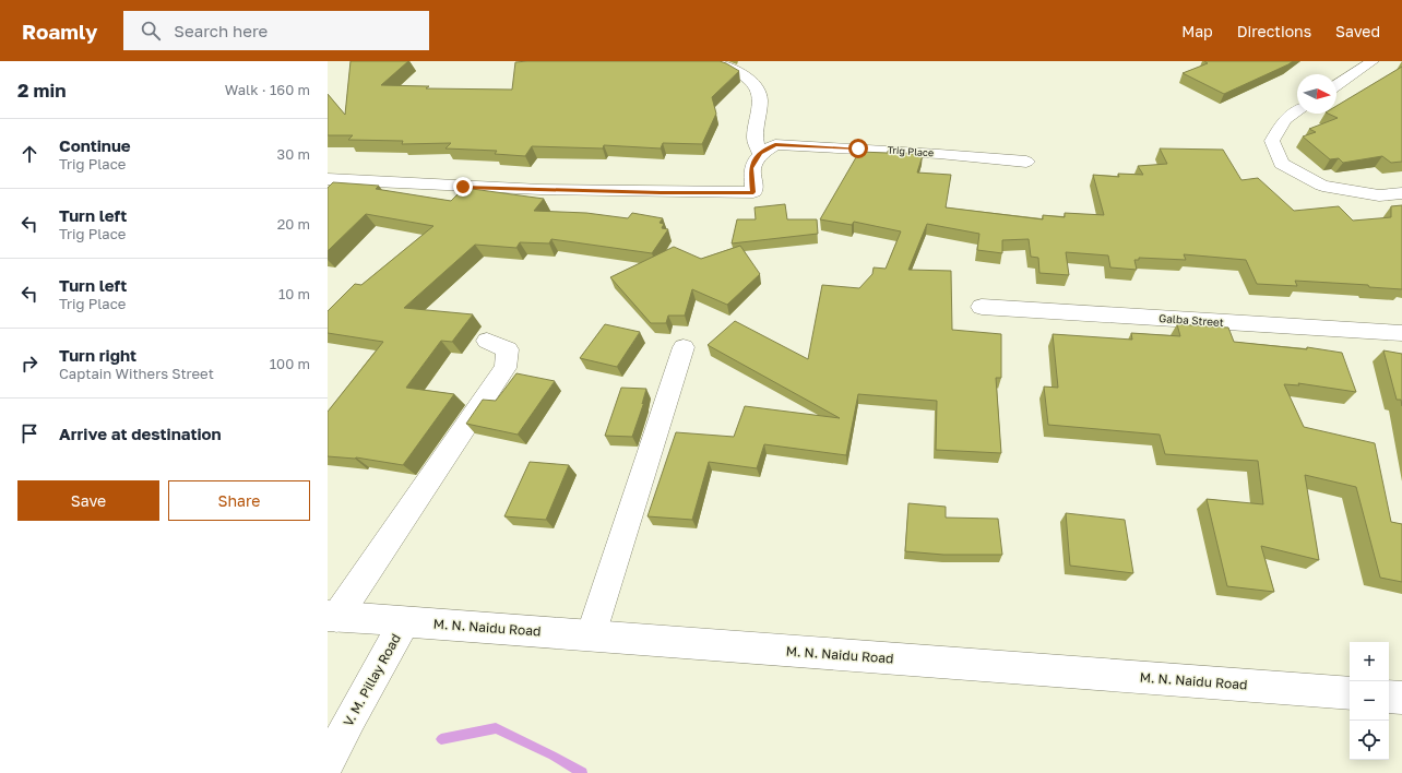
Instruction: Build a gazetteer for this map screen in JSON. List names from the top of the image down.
{
  "streets": {
    "street": [
      "Trig Place",
      "Galba Street",
      "M. N. Naidu Road",
      "V. M. Pillay Road"
    ]
  },
  "crossings": [
    ["M. N. Naidu Road", "V. M. Pillay Road"]
  ],
  "north": "right",
  "page": {
    "header": "Roamly",
    "search": "Search here",
    "nav": ["Map", "Directions", "Saved"],
    "heading": ["2 min", "Walk · 160 m"],
    "list": [
      ["Continue", "Trig Place", "30 m"],
      ["Turn left", "Trig Place", "20 m"],
      ["Turn left", "Trig Place", "10 m"],
      ["Turn right", "Captain Withers Street", "100 m"],
      "Arrive at destination"
    ],
    "buttons": ["Save", "Share"],
    "map_buttons": ["+", "−"]
  }
}
